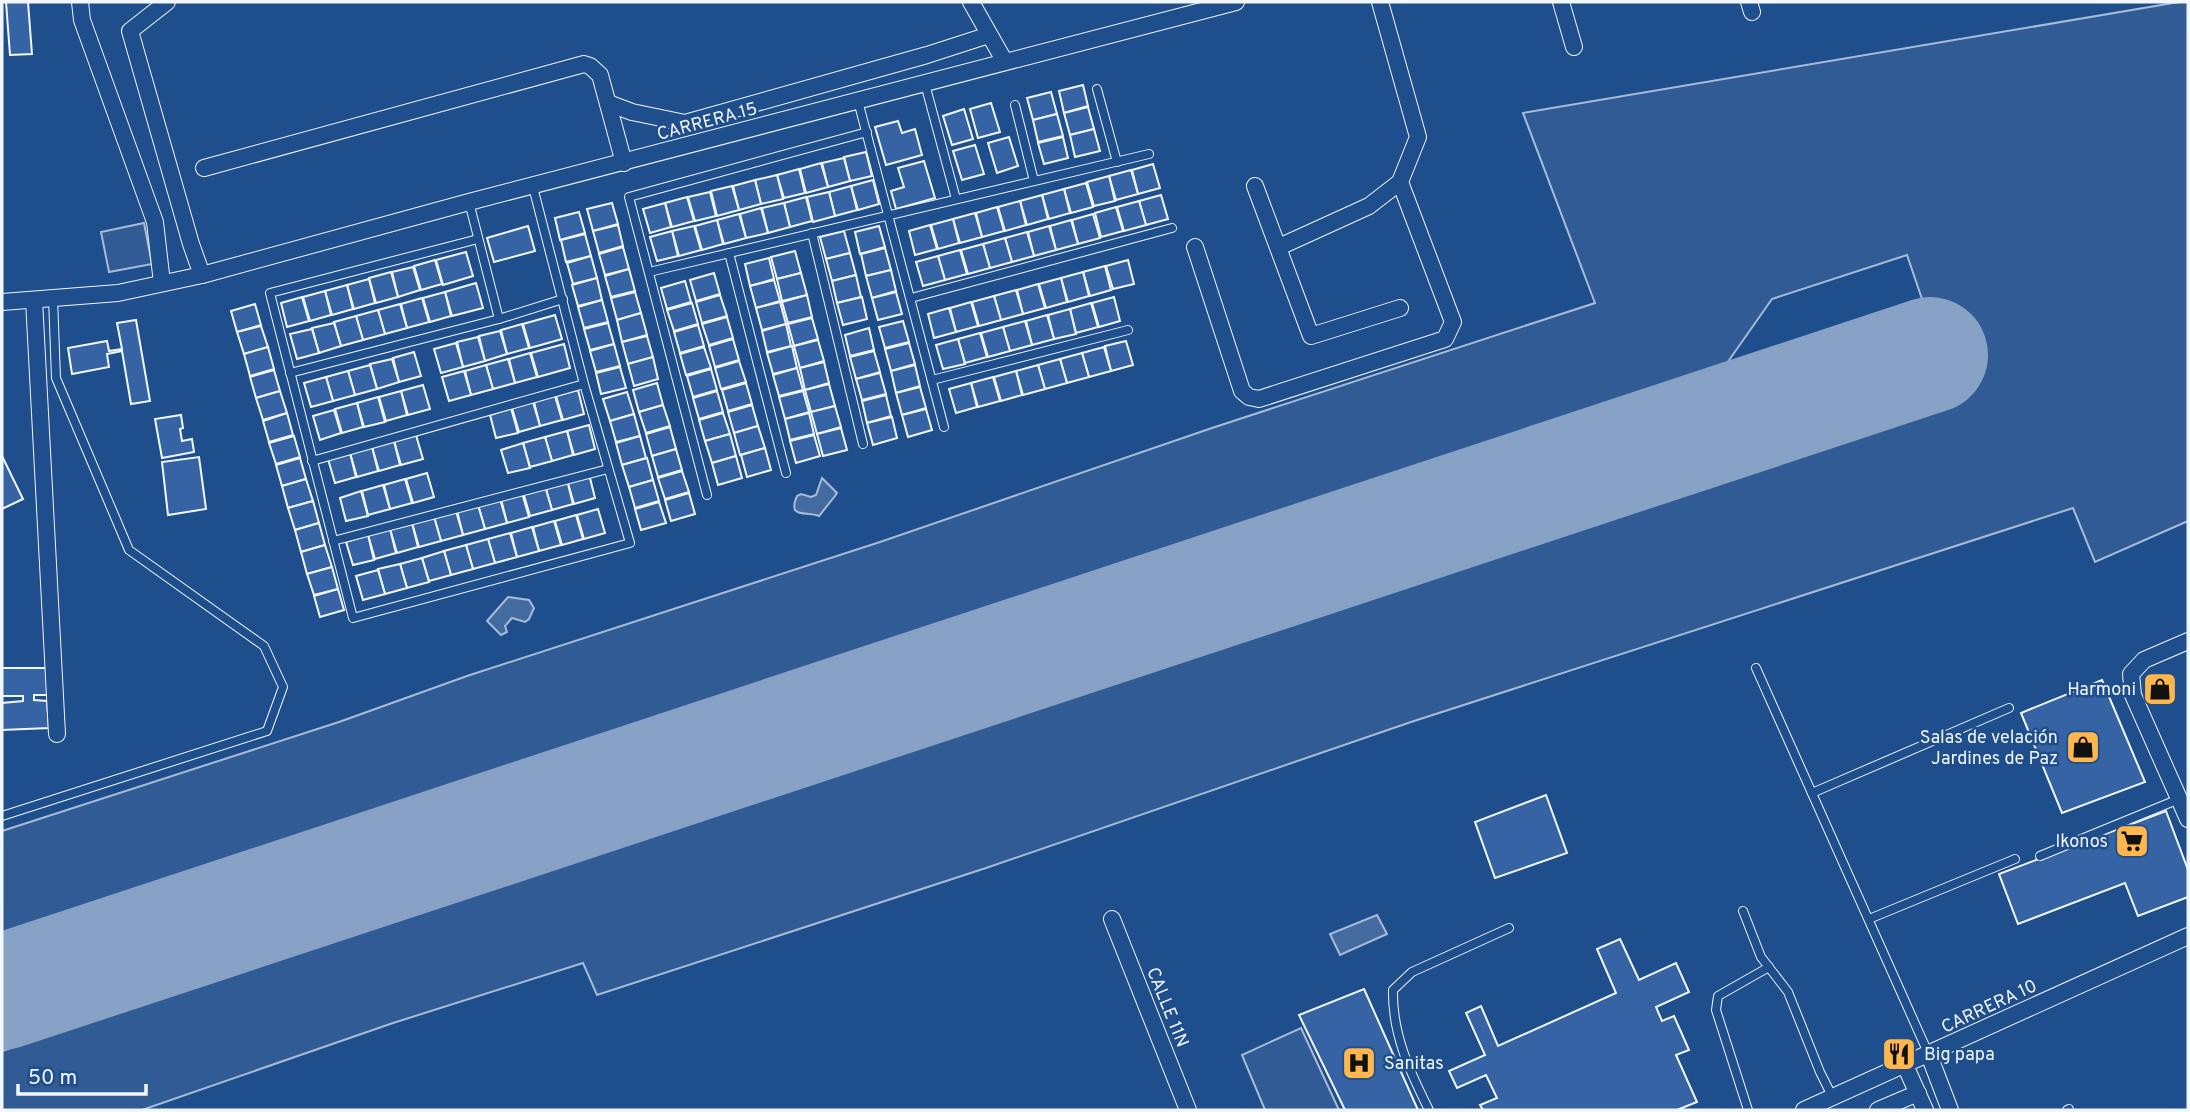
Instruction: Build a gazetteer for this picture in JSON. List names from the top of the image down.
{
  "streets": {
    "street": ["CARRERA 15", "CARRERA 10", "CALLE 11N"]
  },
  "places": {
    "shop": ["Harmoni", "Salas de velación Jardines de Paz"],
    "supermarket": ["Ikonos"],
    "restaurant": ["Big papa"],
    "hospital": ["Sanitas"]
  },
  "scale_bar": "50 m"
}
